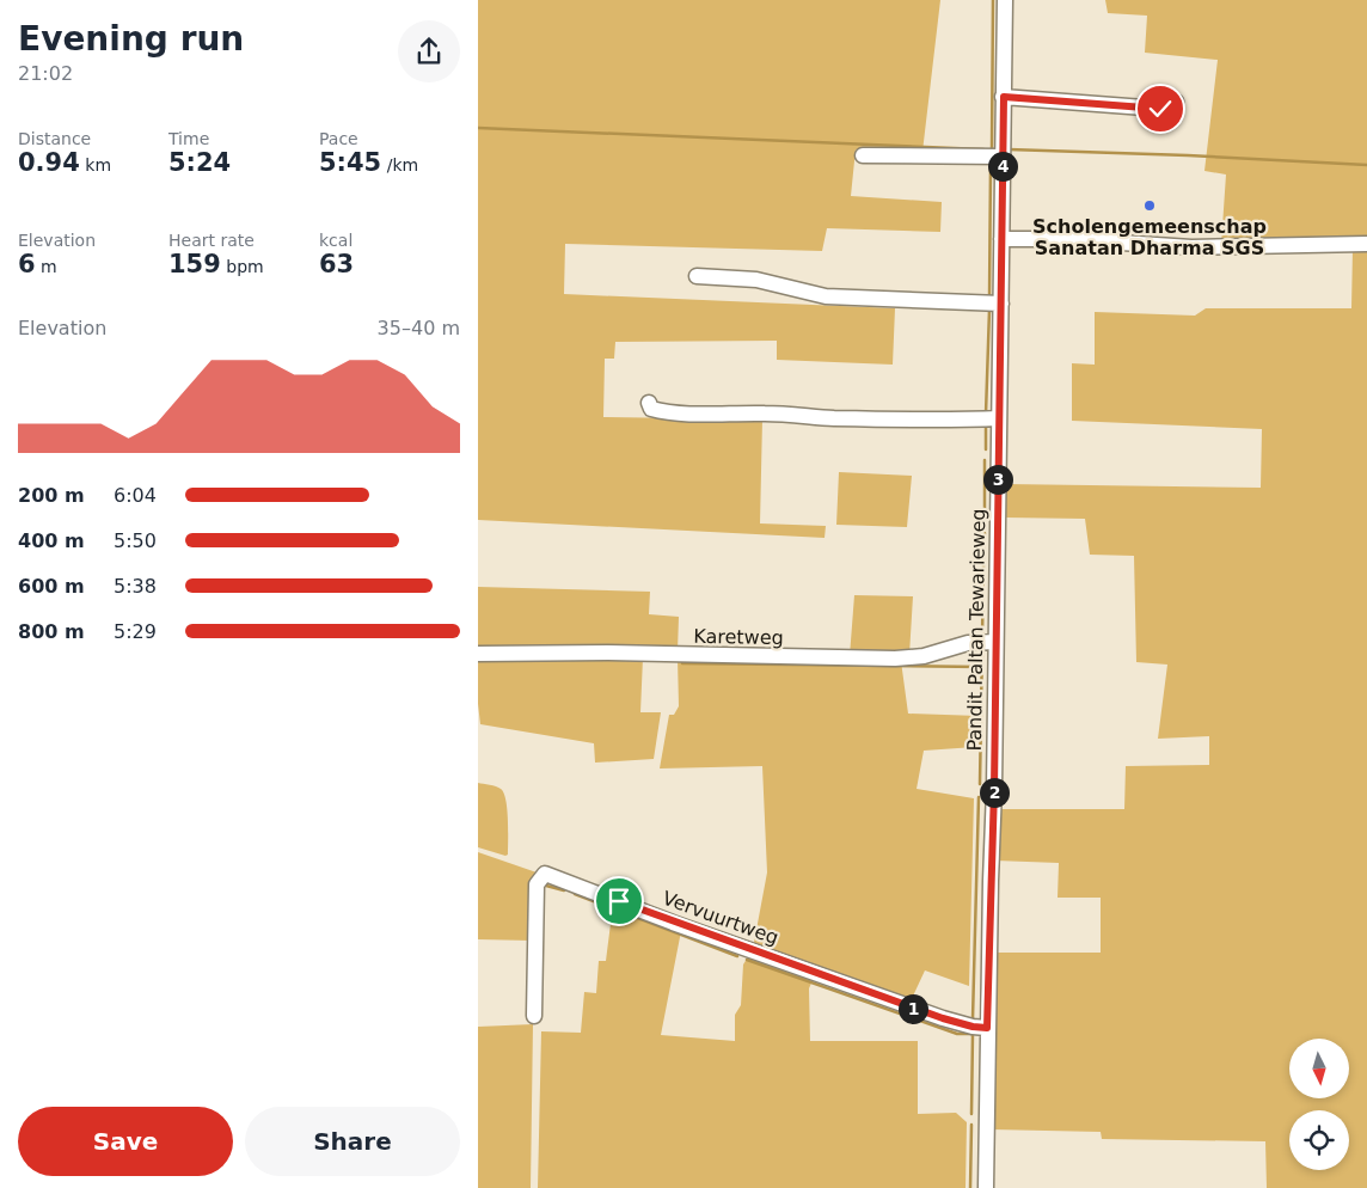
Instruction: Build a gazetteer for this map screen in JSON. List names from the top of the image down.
{
  "streets": {
    "street": ["Pandit Paltan Tewarieweg", "Karetweg", "Vervuurtweg"]
  },
  "crossings": [
    ["Pandit Paltan Tewarieweg", "Karetweg"],
    ["Pandit Paltan Tewarieweg", "Vervuurtweg"]
  ],
  "places": ["Scholengemeenschap Sanatan Dharma SGS"],
  "north": "bottom",
  "page": {
    "heading": ["Evening run", "21:02"],
    "stats": [
      ["Distance", "0.94 km"],
      ["Time", "5:24"],
      ["Pace", "5:45 /km"],
      ["Elevation", "6 m"],
      ["Heart rate", "159 bpm"],
      ["kcal", "63"]
    ],
    "pins": [
      "4",
      "3",
      "2",
      "1"
    ],
    "chart": ["Elevation", "35–40 m"],
    "list": [
      {
        "name": "200 m",
        "note": "6:04"
      },
      {
        "name": "400 m",
        "note": "5:50"
      },
      {
        "name": "600 m",
        "note": "5:38"
      },
      {
        "name": "800 m",
        "note": "5:29"
      }
    ],
    "buttons": ["Save", "Share"]
  }
}
